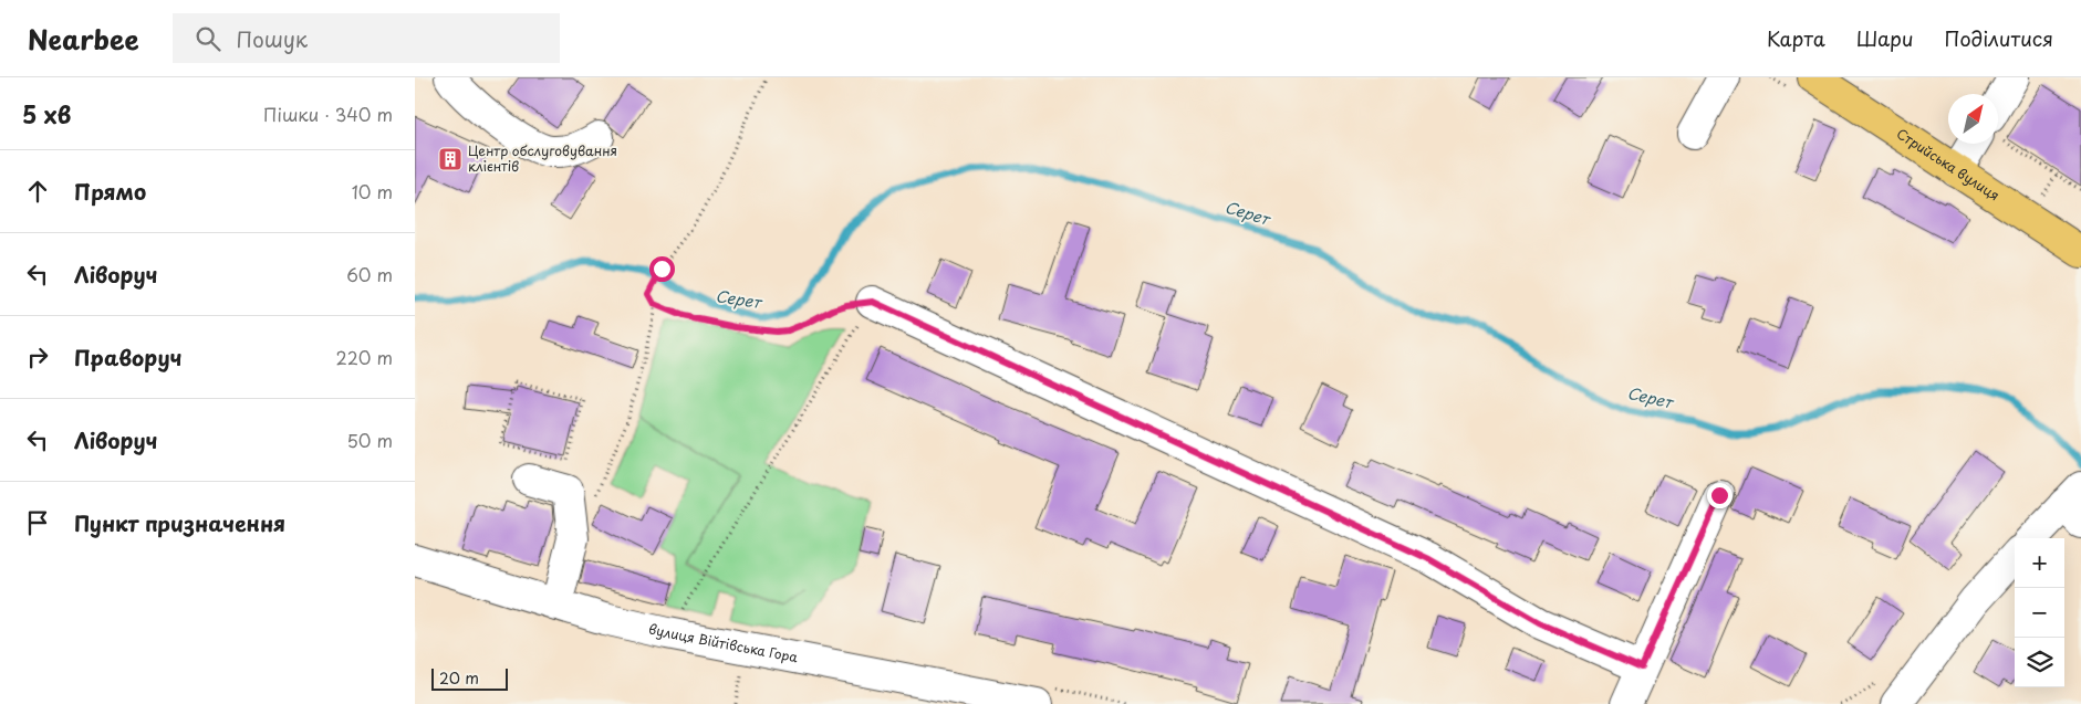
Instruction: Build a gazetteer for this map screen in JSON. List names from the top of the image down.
{
  "streets": {
    "main road": ["Стрийська вулиця"],
    "street": ["вулиця Війтівська Гора"]
  },
  "water": ["Серет"],
  "places": {
    "building": ["Центр обслуговування клієнтів"]
  },
  "scale_bar": "20 m",
  "north": "top right",
  "page": {
    "header": "Nearbee",
    "search": "Пошук",
    "nav": ["Карта", "Шари", "Поділитися"],
    "heading": ["5 хв", "Пішки · 340 m"],
    "list": [
      ["Прямо", "10 m"],
      ["Ліворуч", "60 m"],
      ["Праворуч", "220 m"],
      ["Ліворуч", "50 m"],
      "Пункт призначення"
    ],
    "map_buttons": ["+", "−"],
    "scale": "20 m"
  }
}
